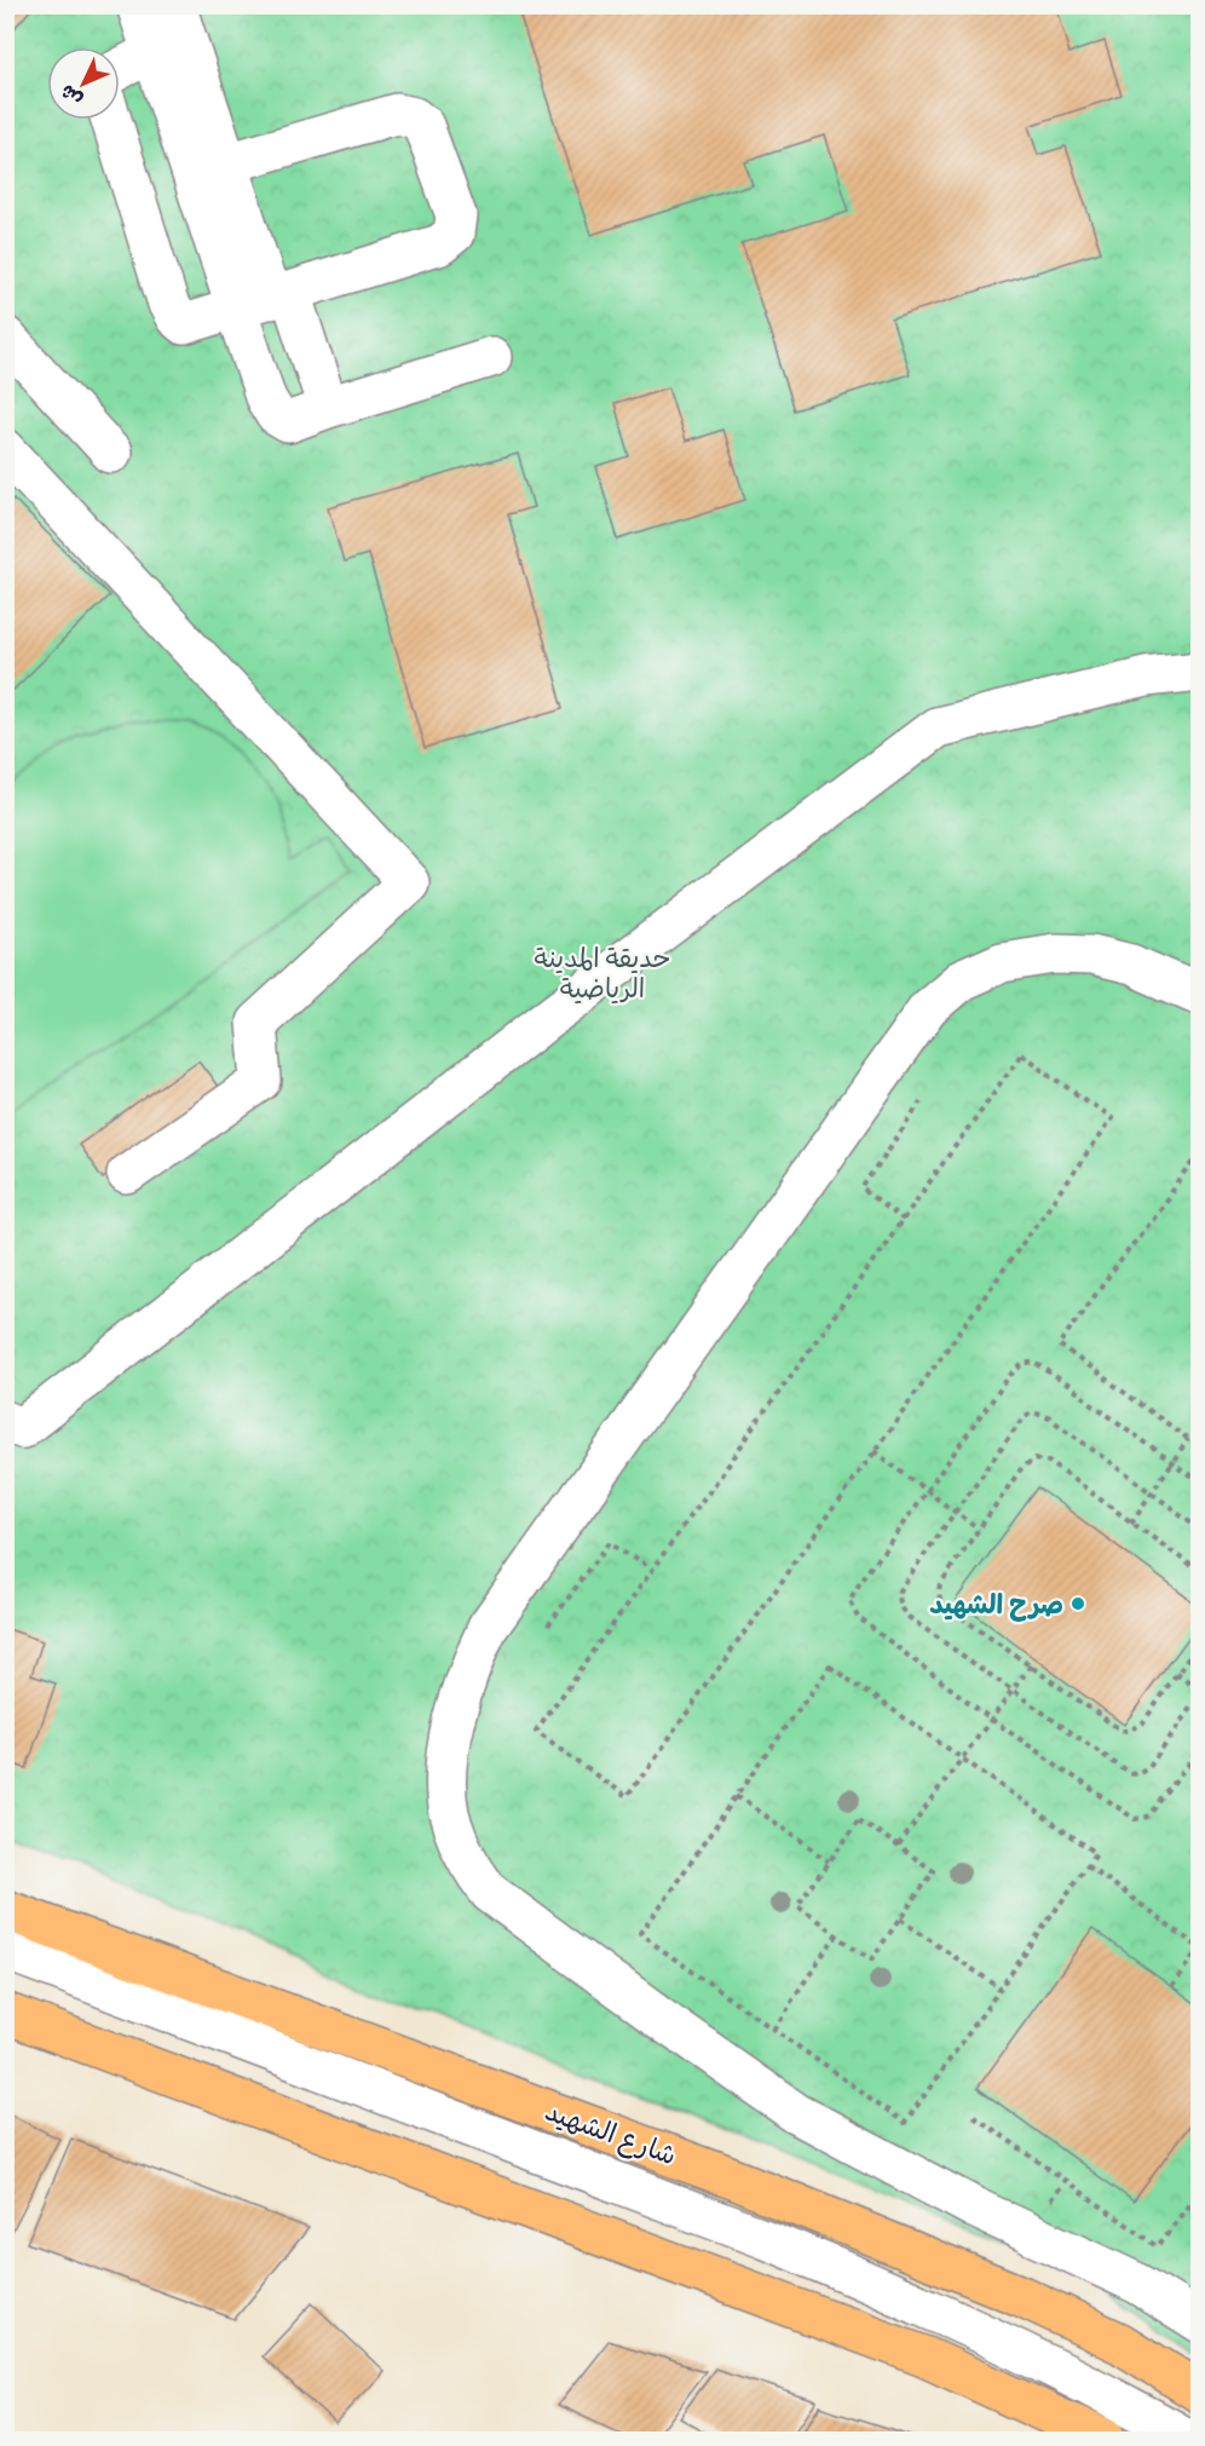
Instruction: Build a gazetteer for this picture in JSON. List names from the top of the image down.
{
  "streets": {
    "highway": ["شارع الشهيد"]
  },
  "parks": ["حديقة المدينة الرياضية"],
  "places": ["صرح الشهيد"],
  "north": "bottom left"
}
